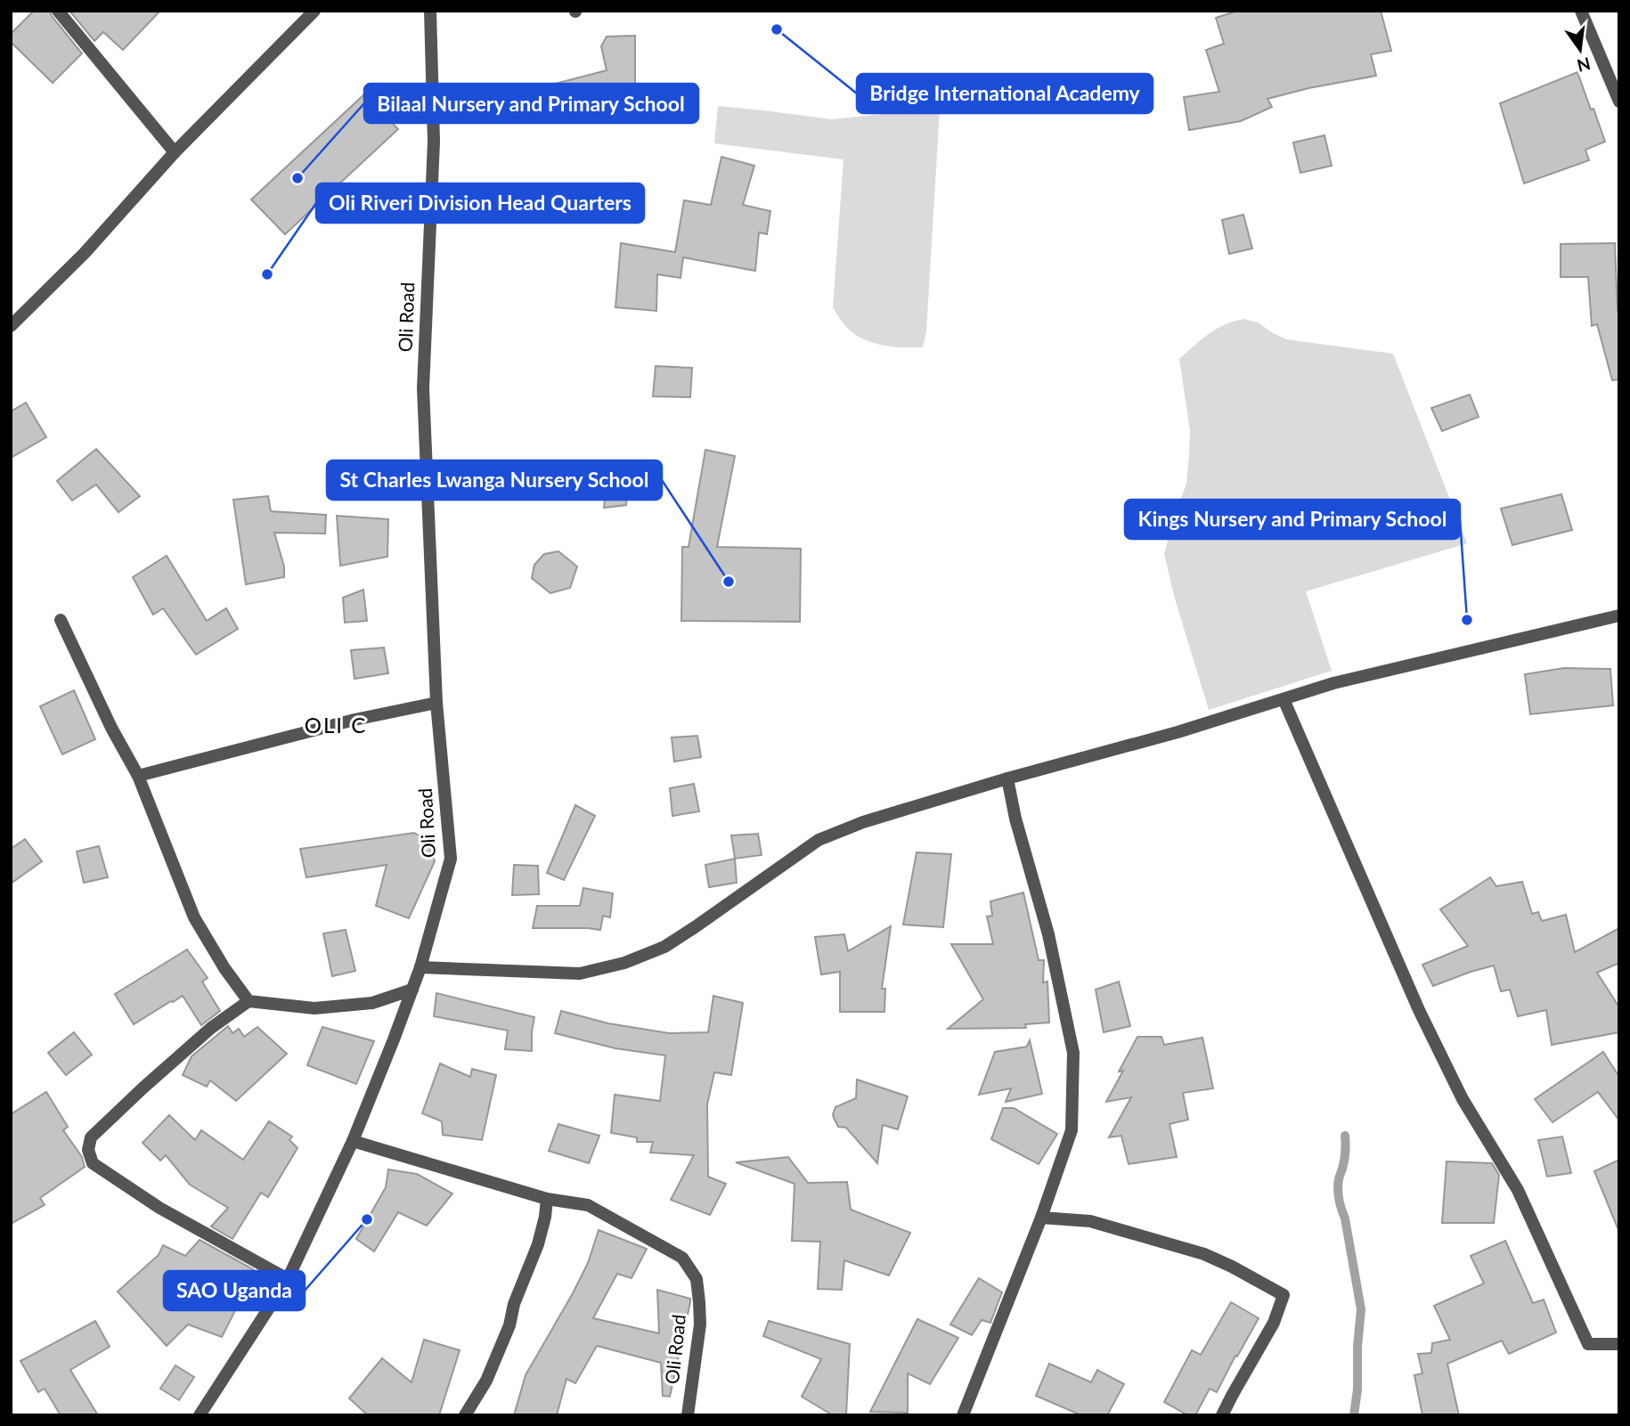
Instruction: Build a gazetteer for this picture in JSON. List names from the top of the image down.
{
  "streets": {
    "street": ["Oli Road"]
  },
  "districts": ["OLI C"],
  "places": [
    "Bridge International Academy",
    "Bilaal Nursery and Primary School",
    "Oli Riveri Division Head Quarters",
    "St Charles Lwanga Nursery School",
    "Kings Nursery and Primary School",
    "SAO Uganda"
  ],
  "north": "bottom"
}
